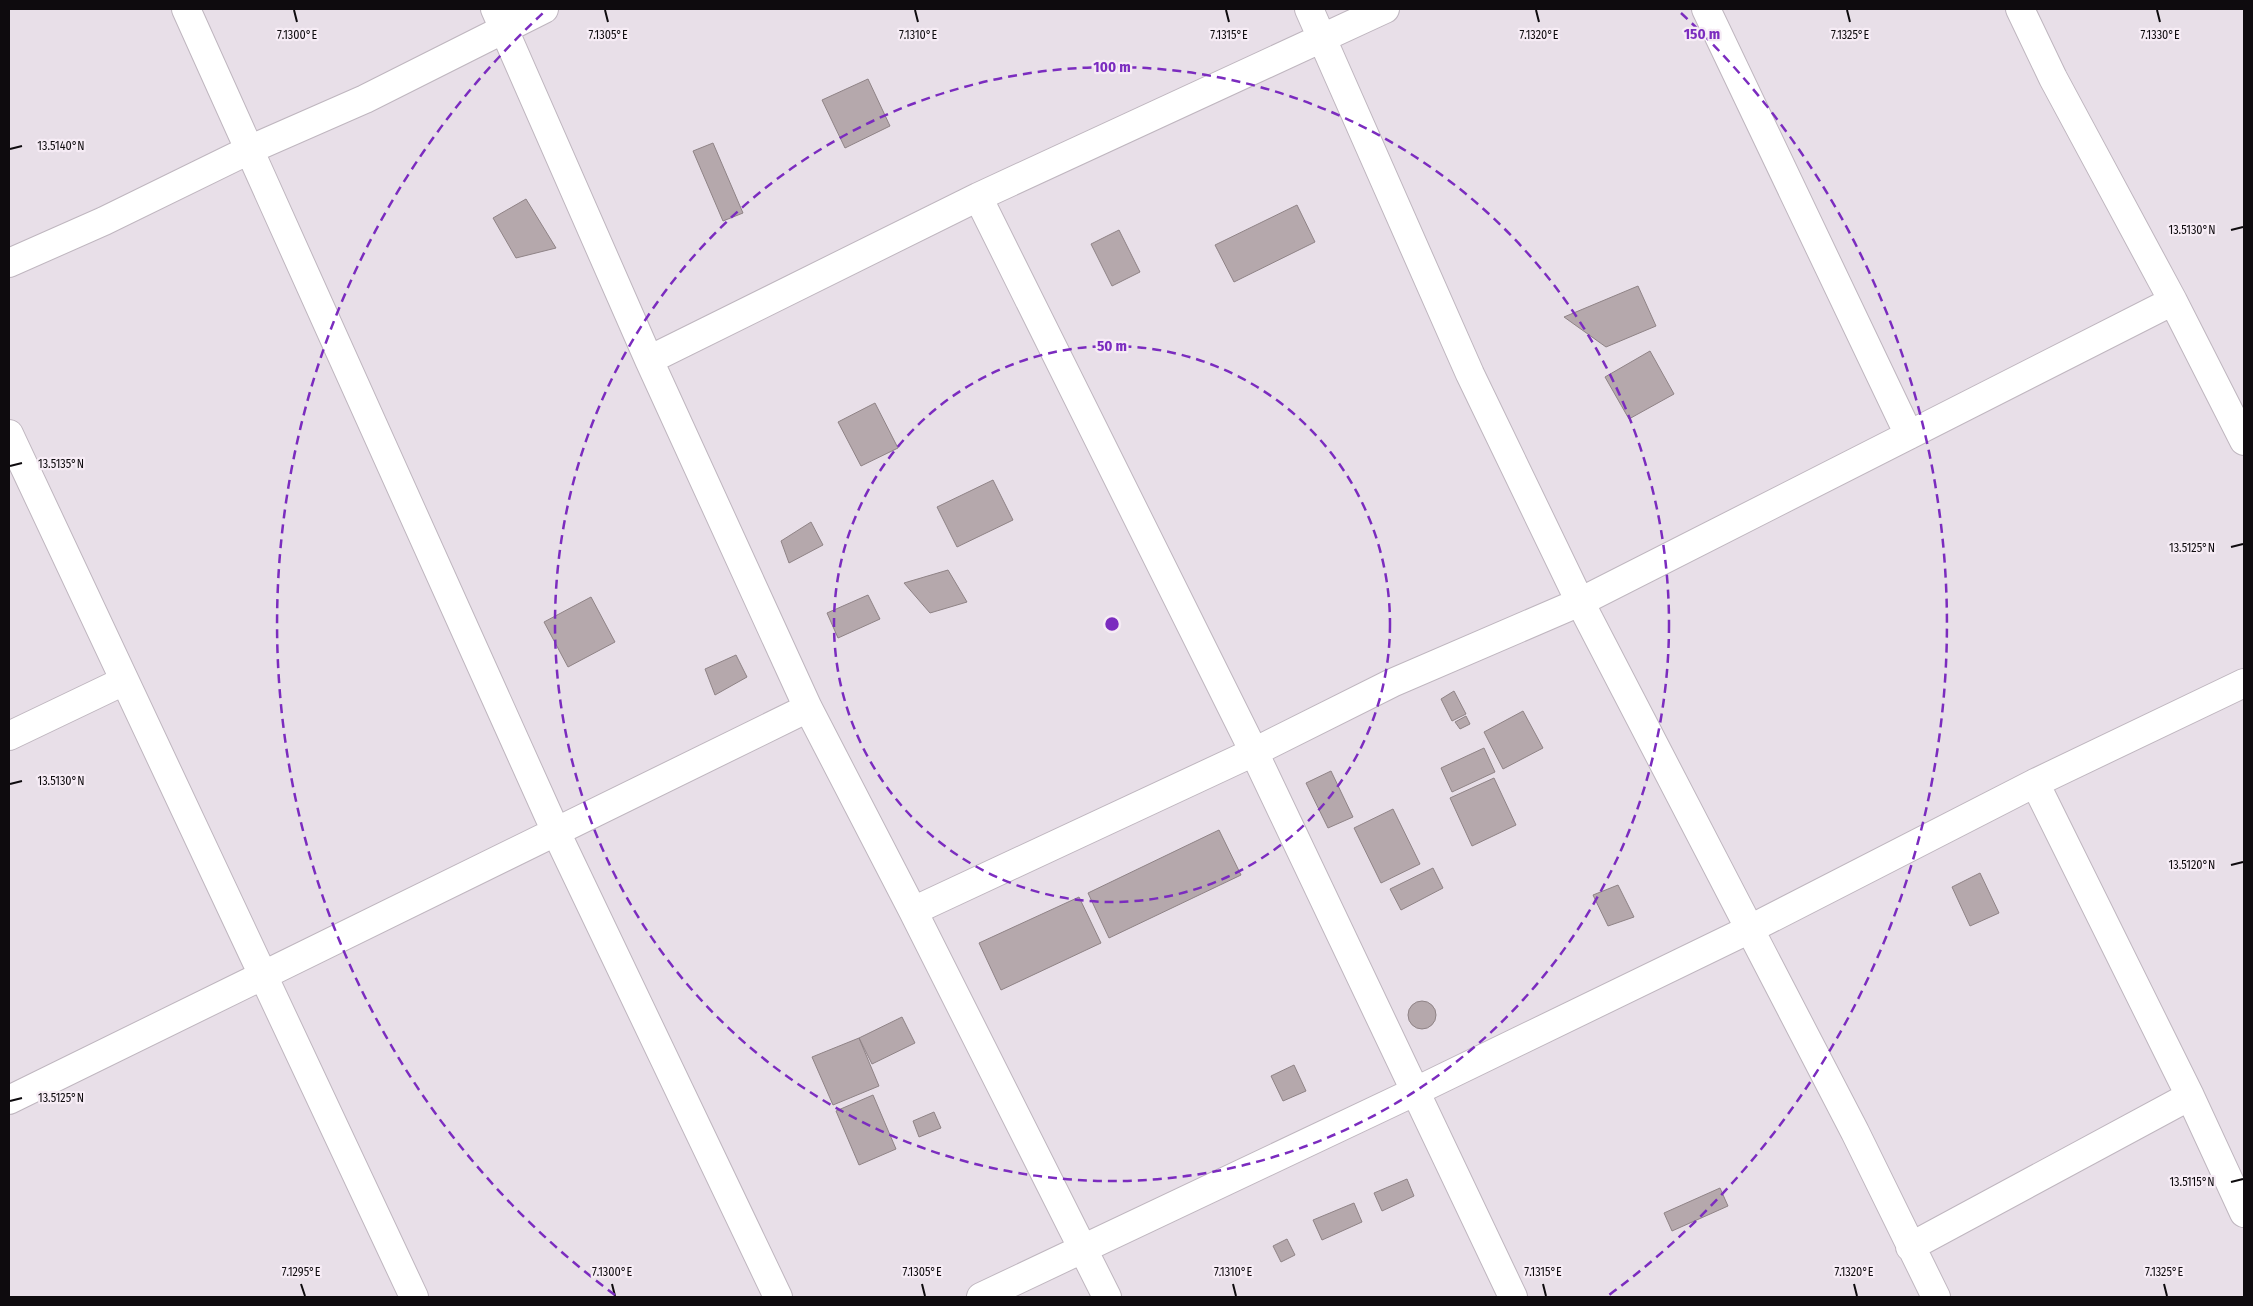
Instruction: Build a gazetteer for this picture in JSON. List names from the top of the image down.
{
  "coordinates": [
    "7.1300°E",
    "7.1305°E",
    "7.1310°E",
    "7.1315°E",
    "7.1320°E",
    "7.1325°E",
    "7.1330°E",
    "13.5140°N",
    "13.5130°N",
    "13.5135°N",
    "13.5125°N",
    "13.5120°N",
    "13.5115°N",
    "7.1295°E"
  ],
  "rings": ["150 m", "100 m", "50 m"]
}
